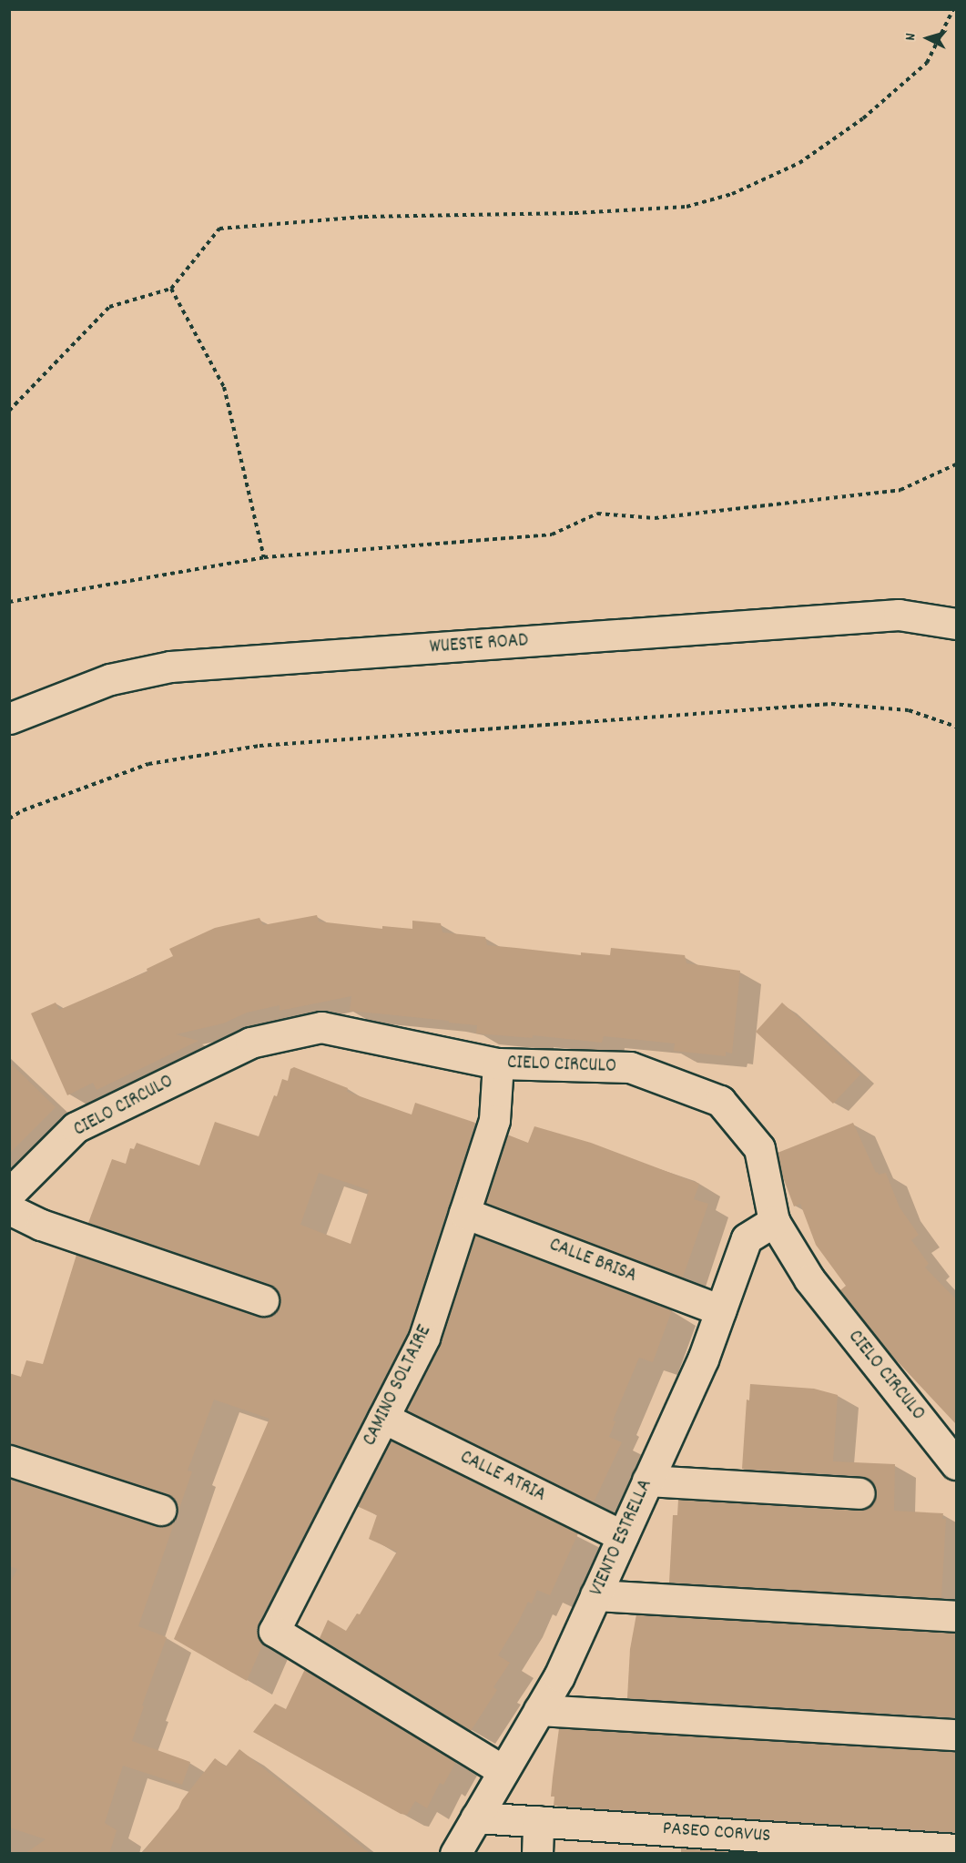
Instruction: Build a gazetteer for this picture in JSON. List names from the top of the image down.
{
  "streets": {
    "street": [
      "WUESTE ROAD",
      "CIELO CIRCULO",
      "CALLE BRISA",
      "CAMINO SOLTAIRE",
      "CALLE ATRIA",
      "VIENTO ESTRELLA",
      "PASEO CORVUS"
    ]
  },
  "crossings": [
    ["CIELO CIRCULO", "CAMINO SOLTAIRE"],
    ["CIELO CIRCULO", "VIENTO ESTRELLA"],
    ["CALLE BRISA", "CAMINO SOLTAIRE"],
    ["CALLE BRISA", "VIENTO ESTRELLA"],
    ["CAMINO SOLTAIRE", "CALLE ATRIA"],
    ["CAMINO SOLTAIRE", "VIENTO ESTRELLA"],
    ["CALLE ATRIA", "VIENTO ESTRELLA"],
    ["VIENTO ESTRELLA", "PASEO CORVUS"]
  ],
  "north": "left"
}
